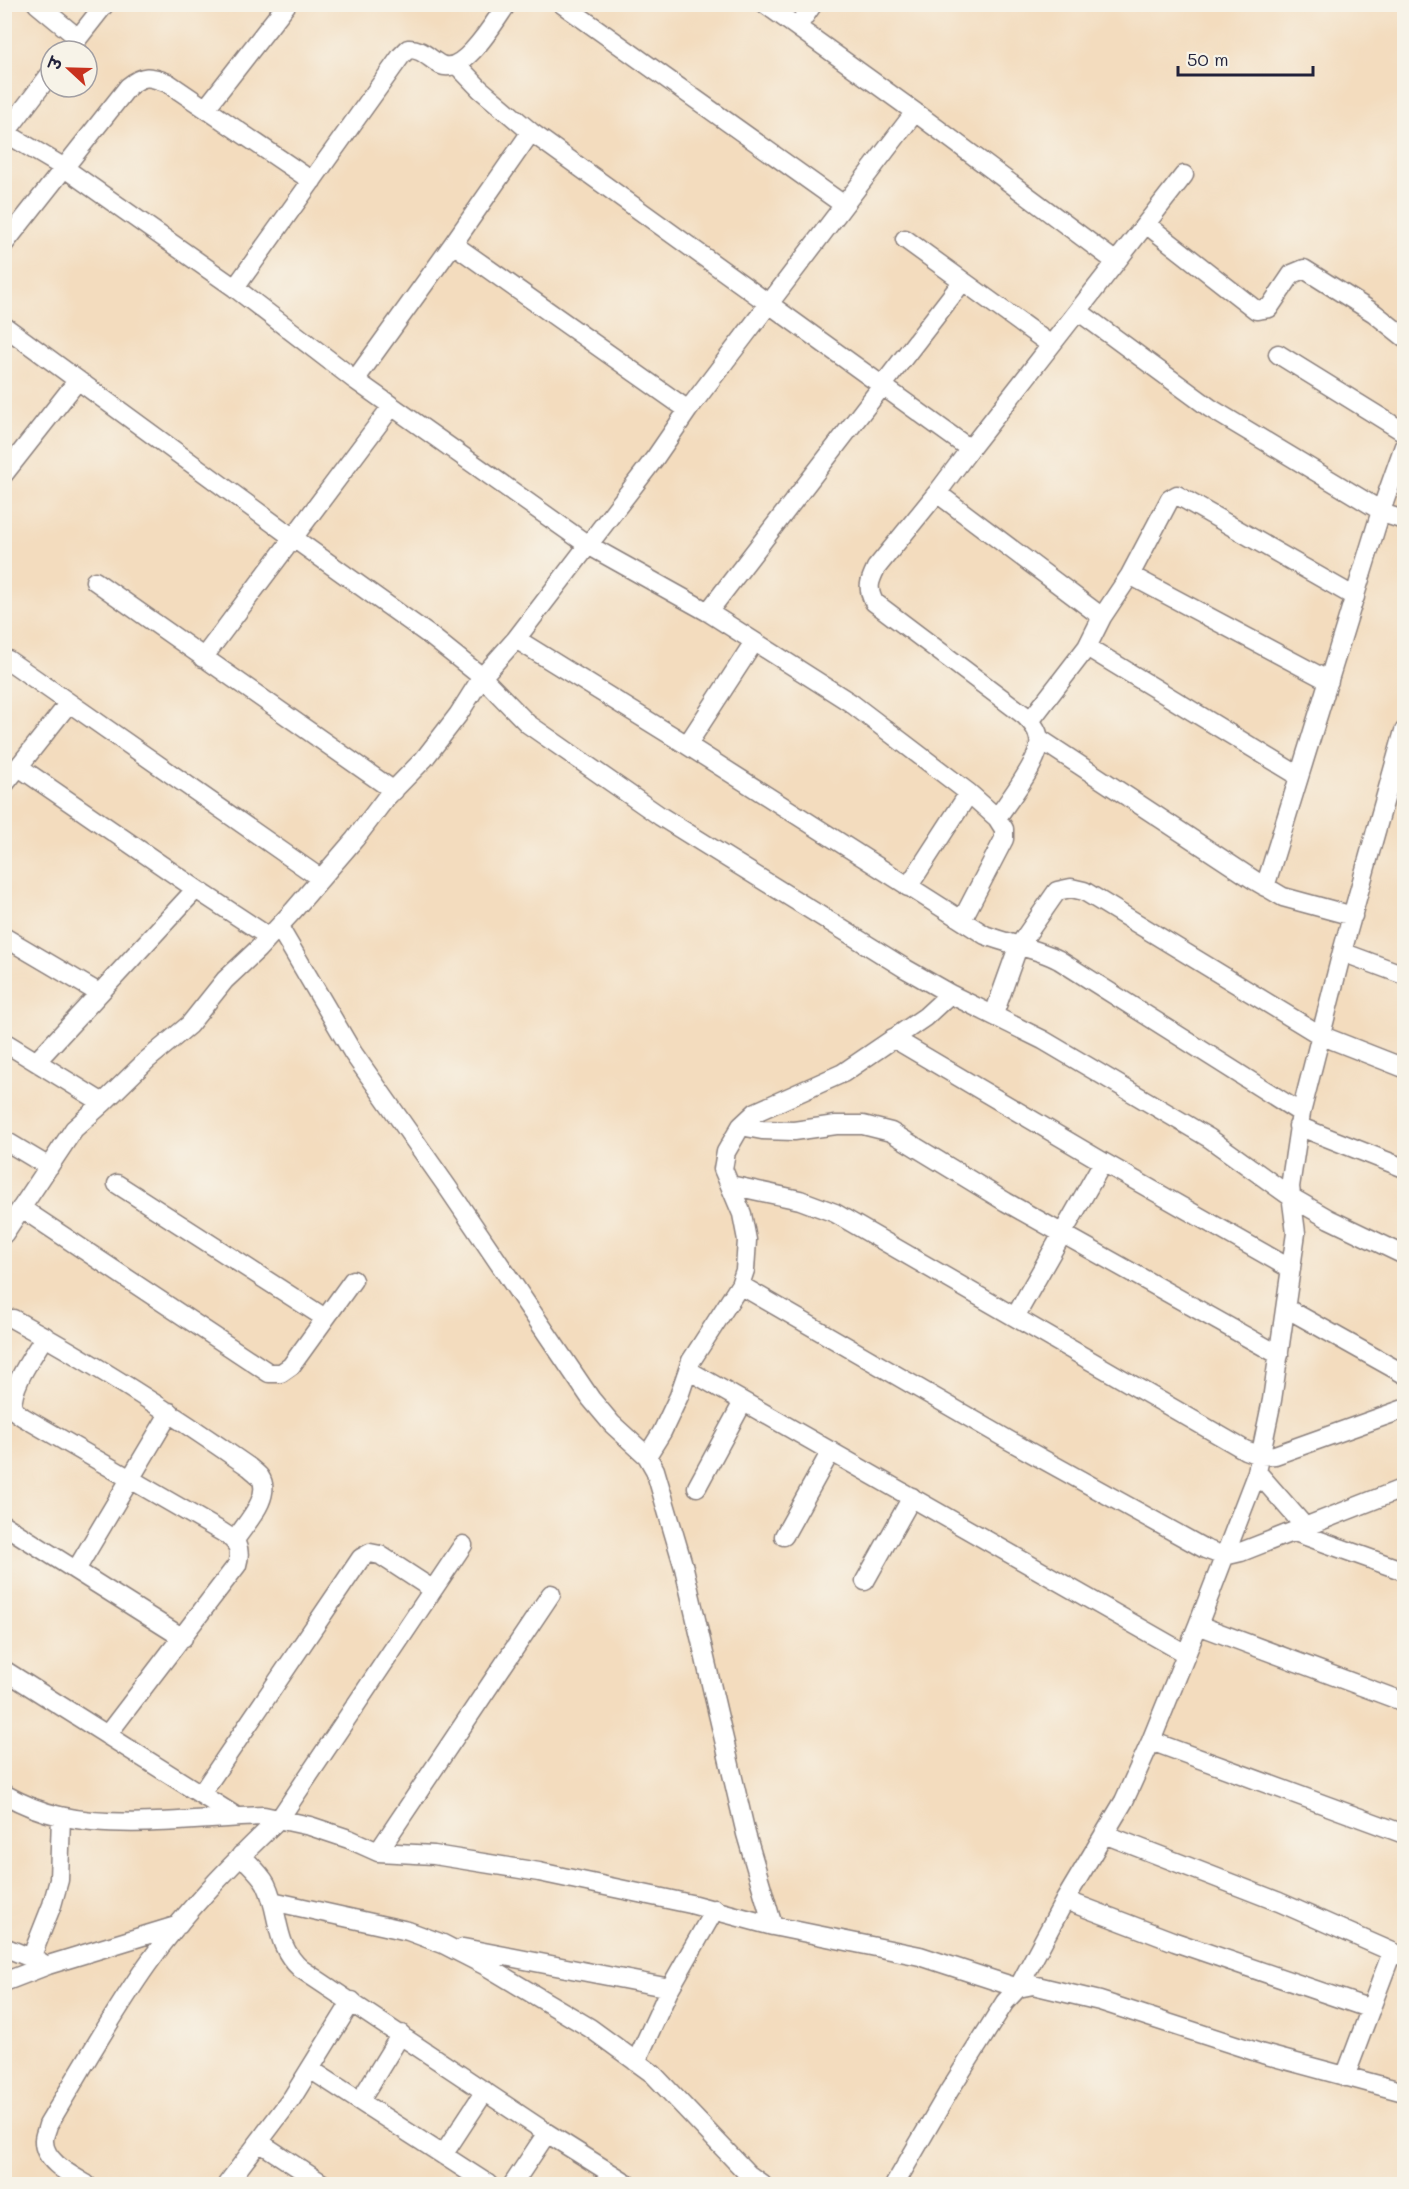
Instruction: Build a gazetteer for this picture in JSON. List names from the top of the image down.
{
  "scale_bar": "50 m",
  "north": "left"
}
